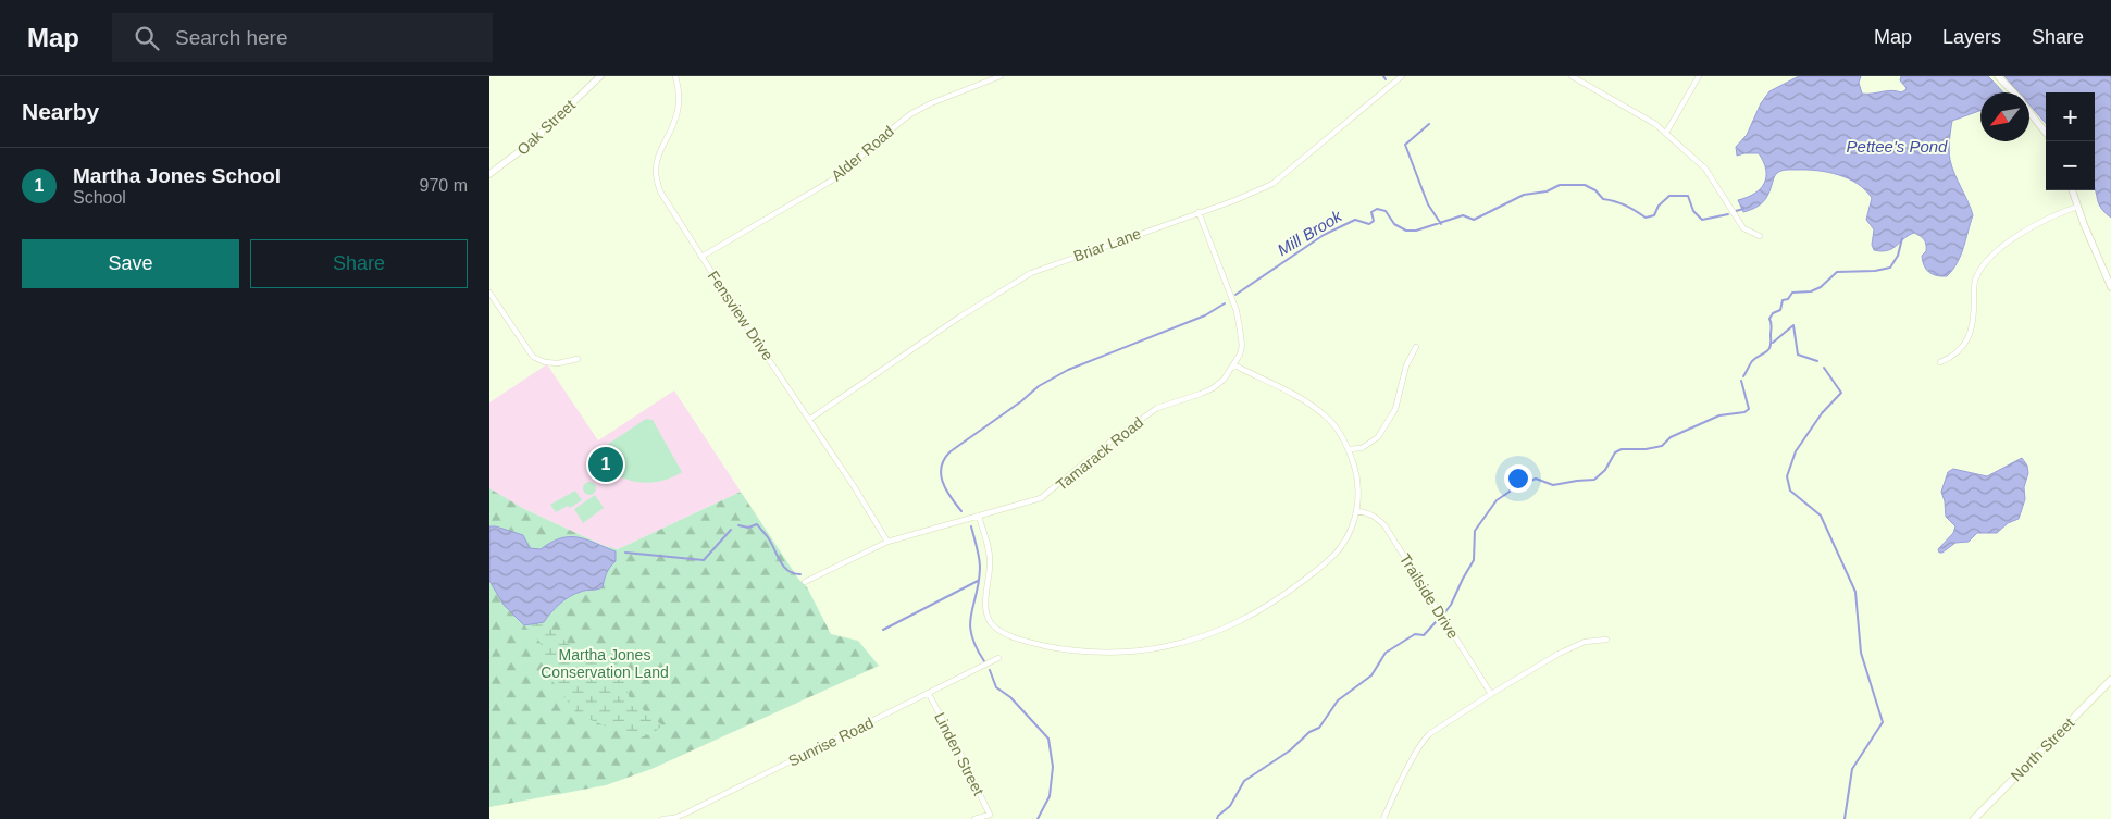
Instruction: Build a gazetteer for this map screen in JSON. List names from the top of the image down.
{
  "streets": {
    "main road": ["North Street"],
    "street": [
      "Oak Street",
      "Alder Road",
      "Briar Lane",
      "Fensview Drive",
      "Tamarack Road",
      "Trailside Drive",
      "Sunrise Road",
      "Linden Street"
    ]
  },
  "crossings": [
    ["Alder Road", "Fensview Drive"],
    ["Briar Lane", "Fensview Drive"],
    ["Briar Lane", "Tamarack Road"],
    ["Fensview Drive", "Tamarack Road"],
    ["Sunrise Road", "Linden Street"]
  ],
  "water": ["Pettee's Pond", "Mill Brook"],
  "parks": ["Martha Jones Conservation Land"],
  "north": "bottom left",
  "page": {
    "header": "Map",
    "search": "Search here",
    "nav": ["Map", "Layers", "Share"],
    "heading": "Nearby",
    "map_buttons": ["+", "−"],
    "list": [
      {
        "mark": "1",
        "name": "Martha Jones School",
        "note": "School",
        "value": "970 m"
      }
    ],
    "buttons": ["Save", "Share"],
    "pins": "1"
  }
}
